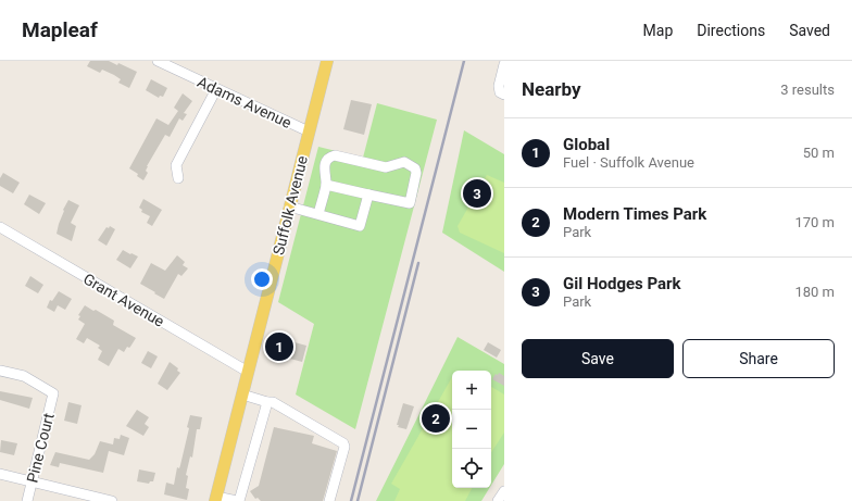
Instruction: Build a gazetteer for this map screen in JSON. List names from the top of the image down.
{
  "streets": {
    "main road": ["Suffolk Avenue"],
    "street": ["Adams Avenue", "Grant Avenue", "Pine Court"]
  },
  "crossings": [
    ["Adams Avenue", "Suffolk Avenue"],
    ["Suffolk Avenue", "Grant Avenue"]
  ],
  "page": {
    "header": "Mapleaf",
    "nav": ["Map", "Directions", "Saved"],
    "heading": ["Nearby", "3 results"],
    "list": [
      {
        "mark": "1",
        "name": "Global",
        "note": "Fuel · Suffolk Avenue",
        "value": "50 m"
      },
      {
        "mark": "2",
        "name": "Modern Times Park",
        "note": "Park",
        "value": "170 m"
      },
      {
        "mark": "3",
        "name": "Gil Hodges Park",
        "note": "Park",
        "value": "180 m"
      }
    ],
    "pins": ["3", "1", "2"],
    "buttons": ["Save", "Share"],
    "map_buttons": ["+", "−"]
  }
}
